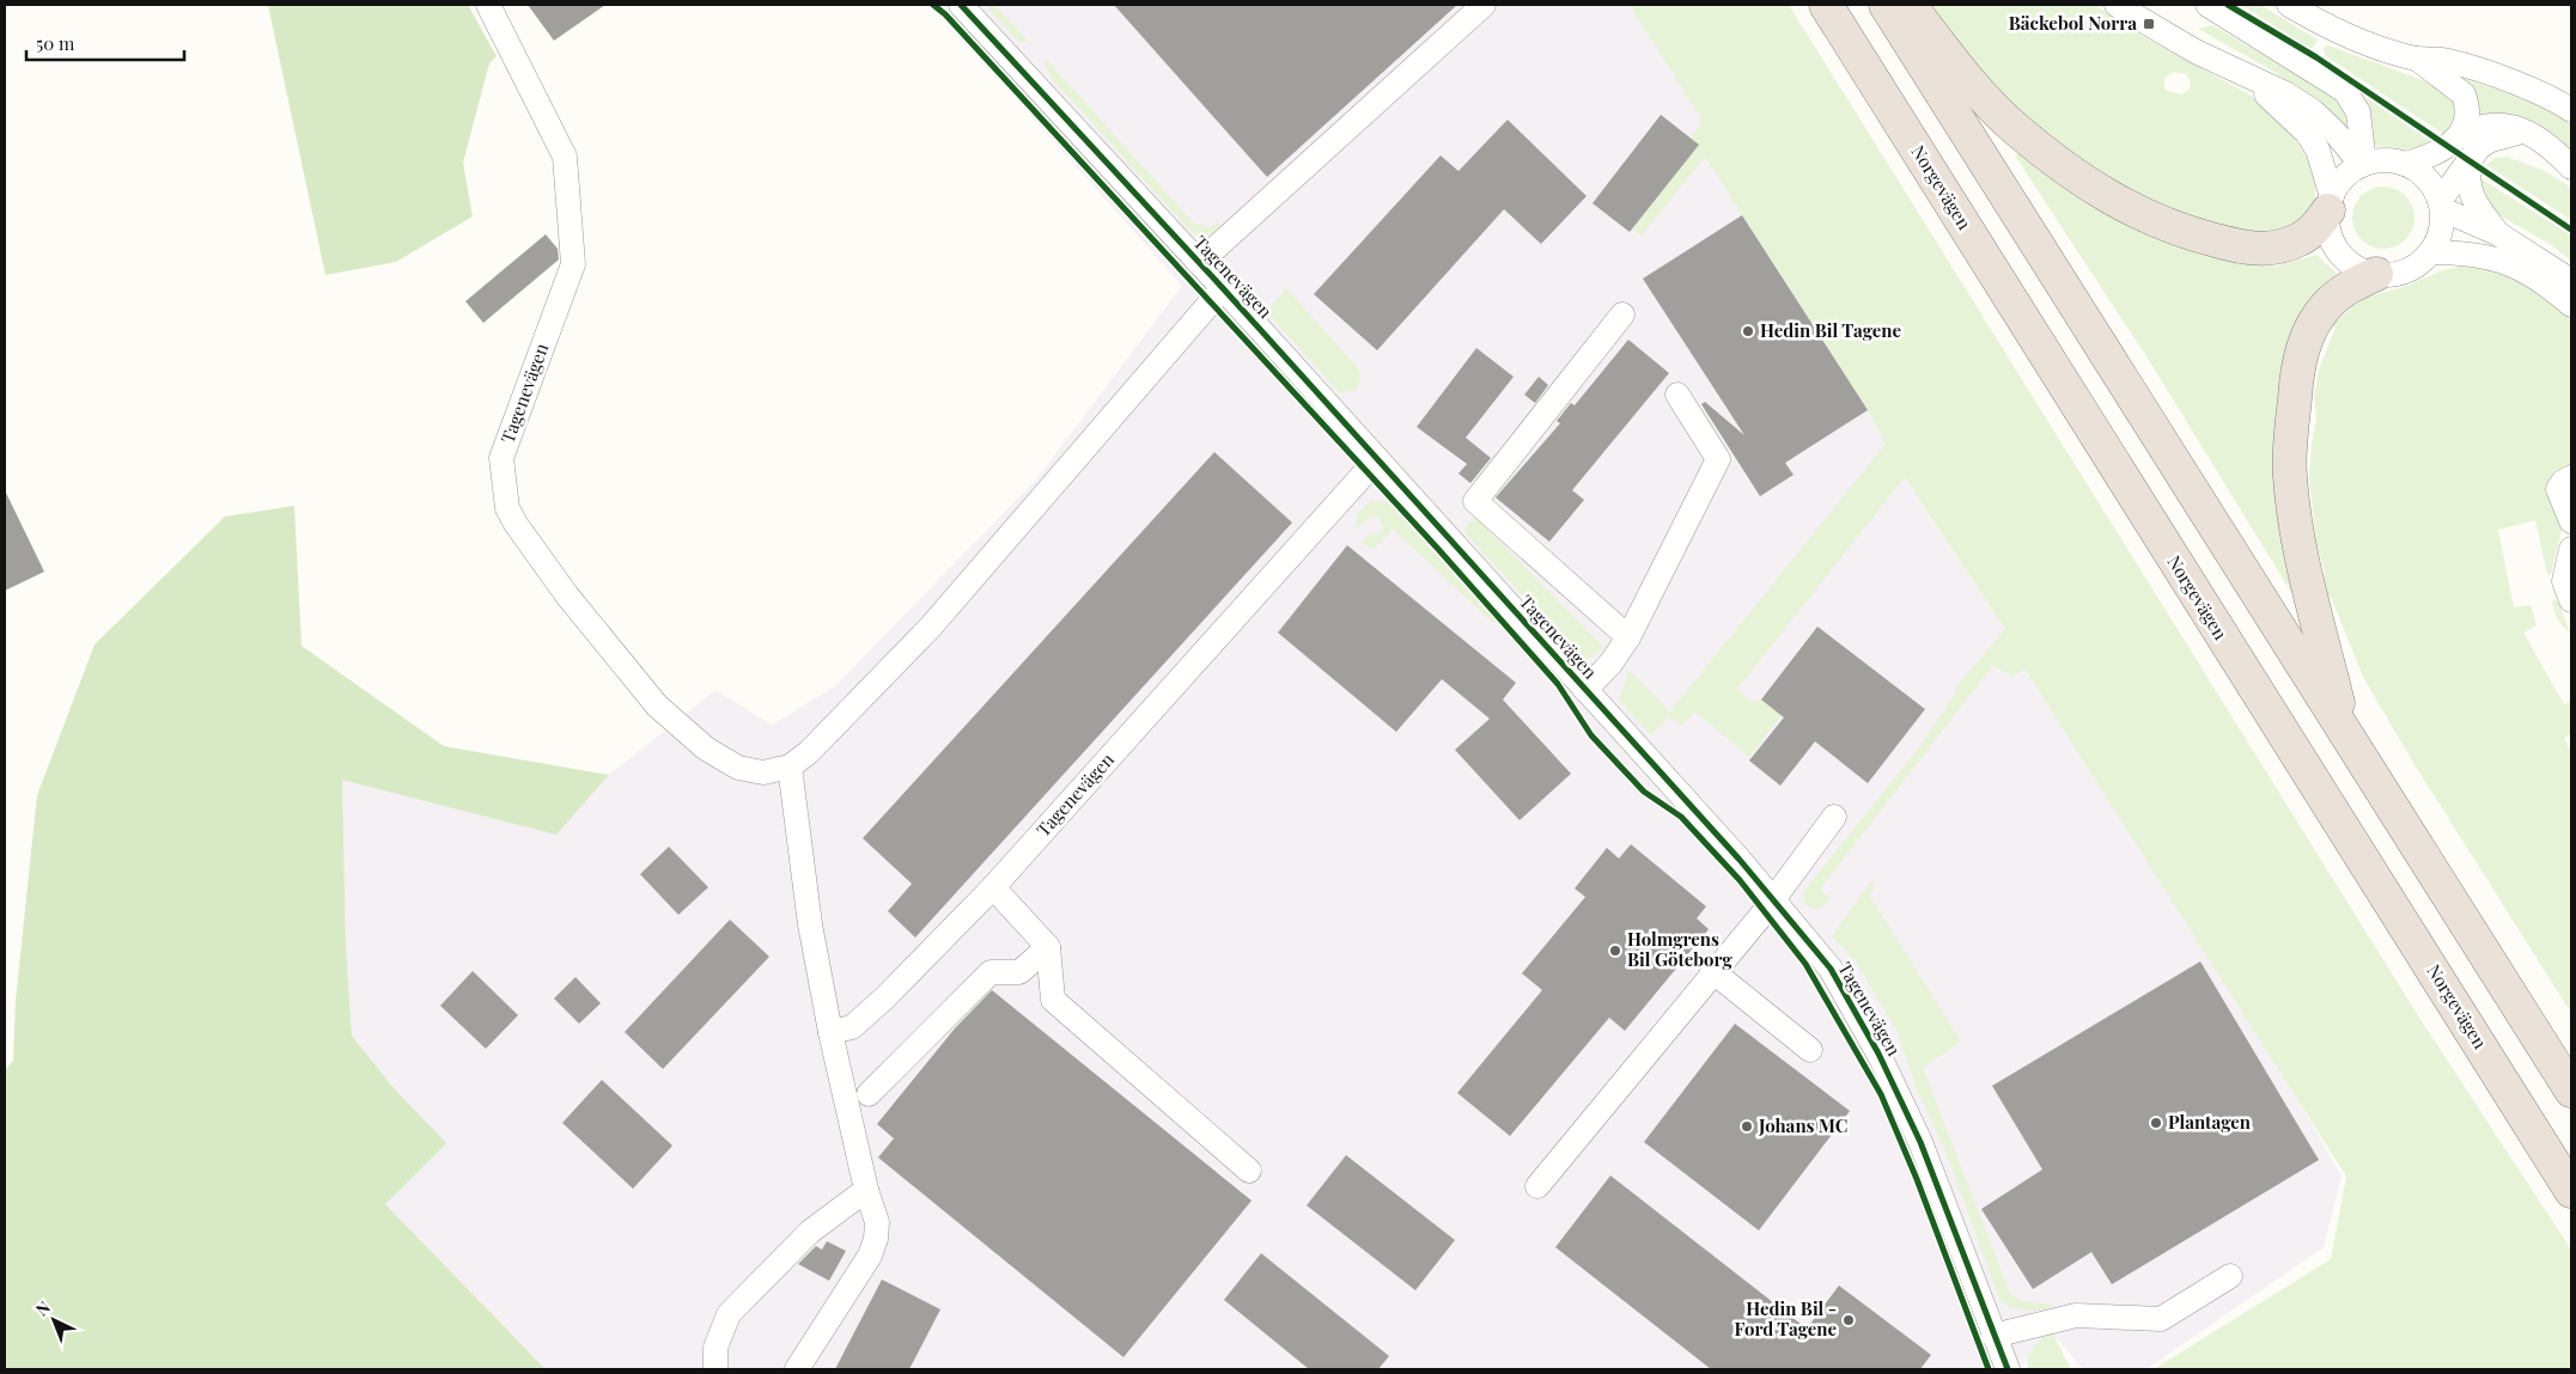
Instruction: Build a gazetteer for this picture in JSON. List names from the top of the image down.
{
  "streets": {
    "highway": ["Norgevägen"],
    "street": ["Tagenevägen"]
  },
  "places": {
    "transit": ["Bäckebol Norra"],
    "other": [
      "Hedin Bil Tagene",
      "Holmgrens Bil Göteborg",
      "Plantagen",
      "Johans MC",
      "Hedin Bil - Ford Tagene"
    ]
  },
  "scale_bar": "50 m",
  "north": "top left"
}
